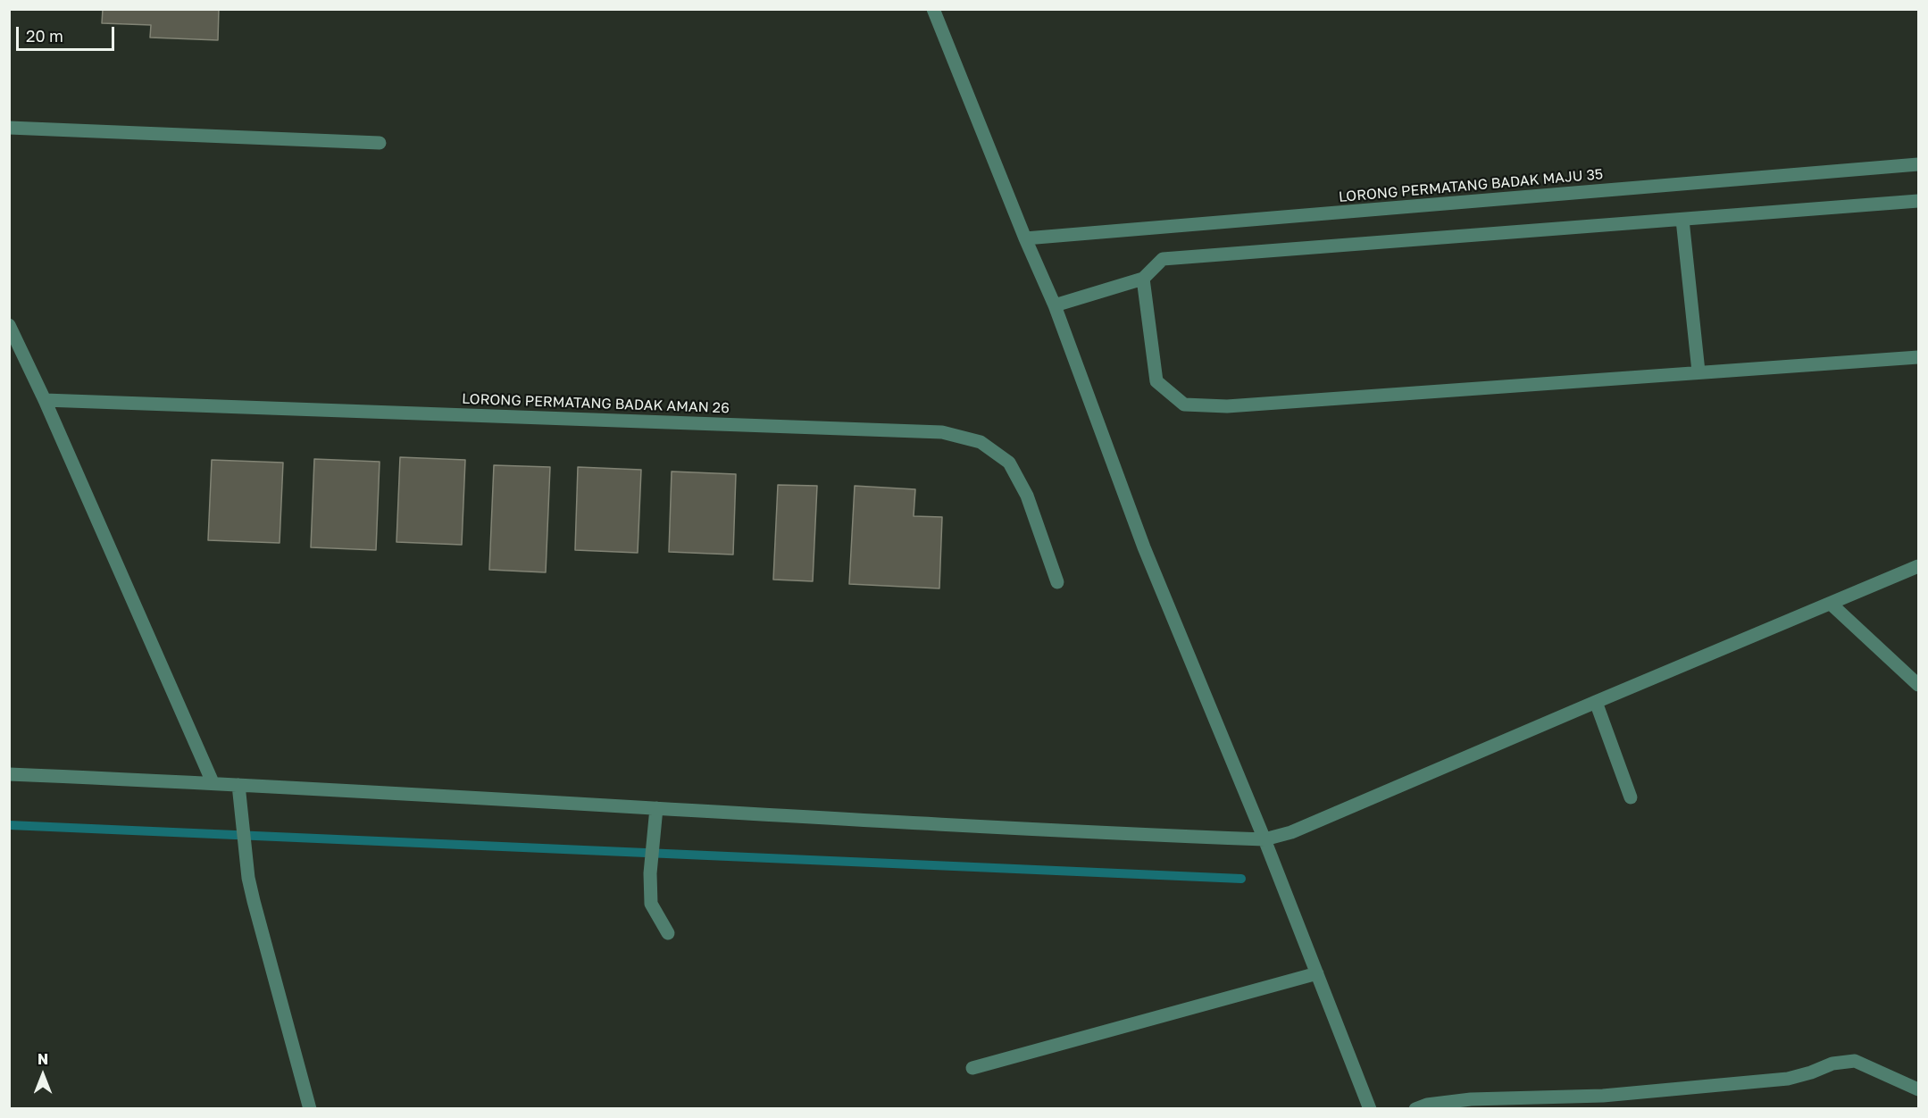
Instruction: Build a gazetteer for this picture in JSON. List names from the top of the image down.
{
  "streets": {
    "street": ["LORONG PERMATANG BADAK MAJU 35", "LORONG PERMATANG BADAK AMAN 26"]
  },
  "scale_bar": "20 m",
  "north": "top"
}
